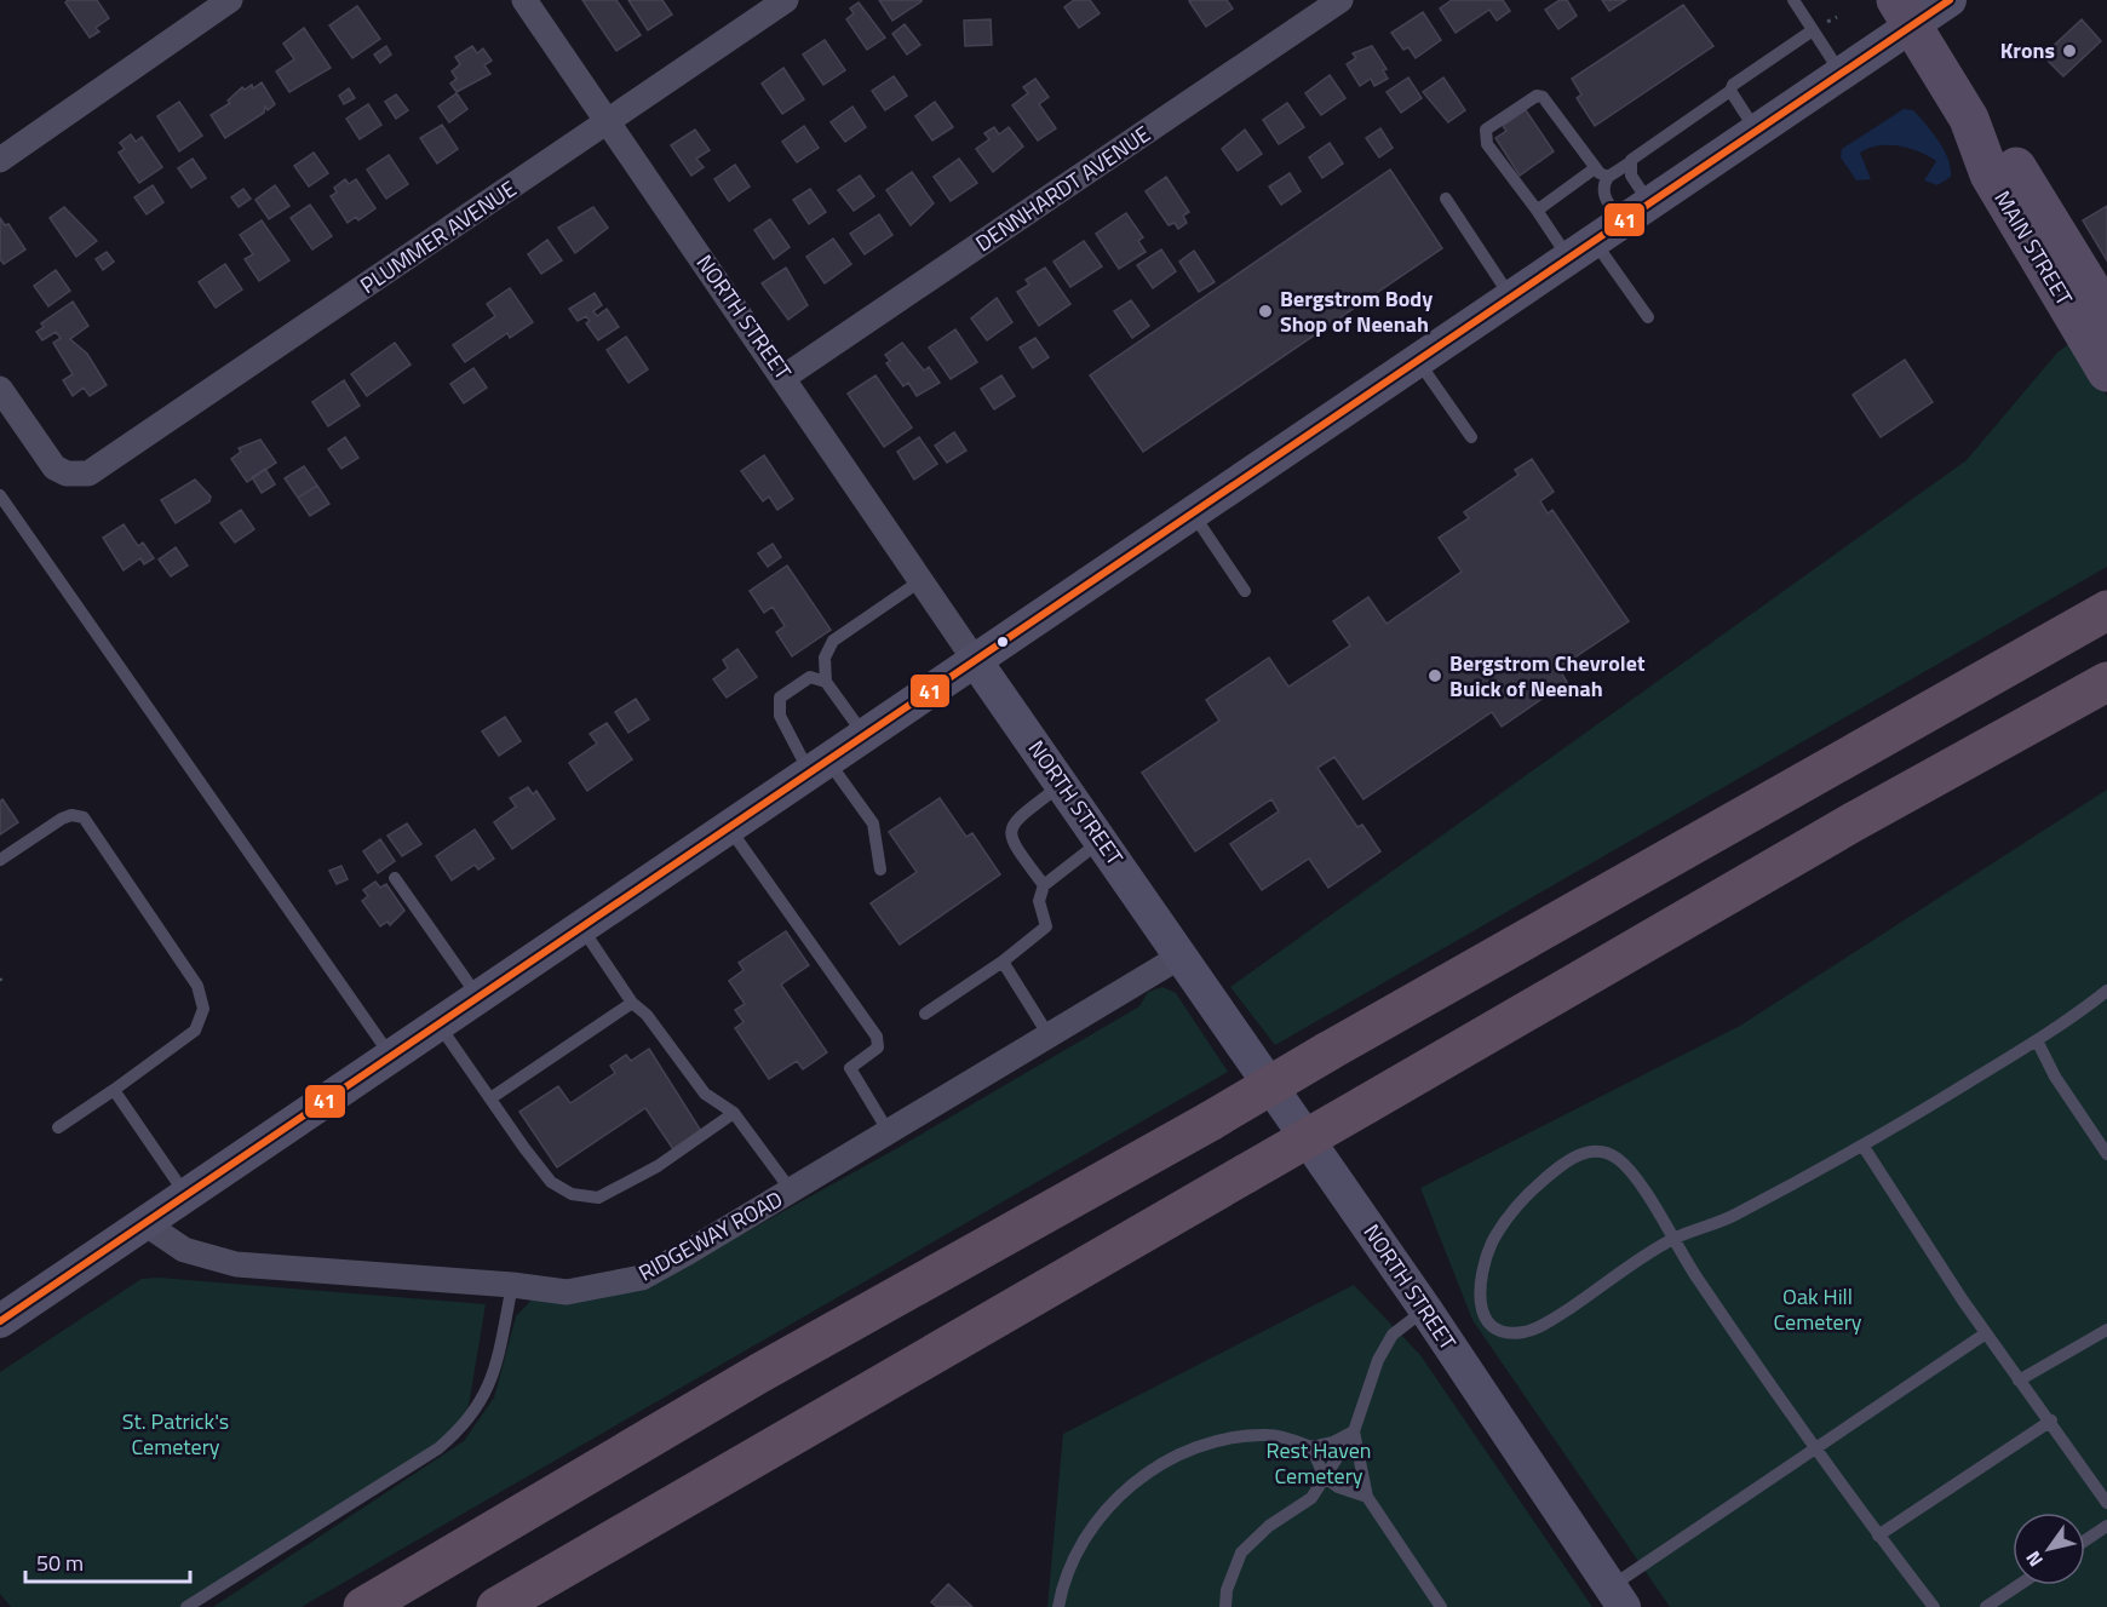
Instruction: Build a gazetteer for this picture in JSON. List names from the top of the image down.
{
  "streets": {
    "main road": ["MAIN STREET", "NORTH STREET"],
    "street": ["DENNHARDT AVENUE", "PLUMMER AVENUE", "RIDGEWAY ROAD"]
  },
  "crossings": [
    ["DENNHARDT AVENUE", "NORTH STREET"],
    ["PLUMMER AVENUE", "NORTH STREET"],
    ["NORTH STREET", "RIDGEWAY ROAD"]
  ],
  "parks": ["Oak Hill Cemetery", "St. Patrick's Cemetery", "Rest Haven Cemetery"],
  "places": ["Krons", "Bergstrom Body Shop of Neenah", "Bergstrom Chevrolet Buick of Neenah"],
  "lines": ["transit line 41"],
  "scale_bar": "50 m",
  "north": "bottom left"
}
